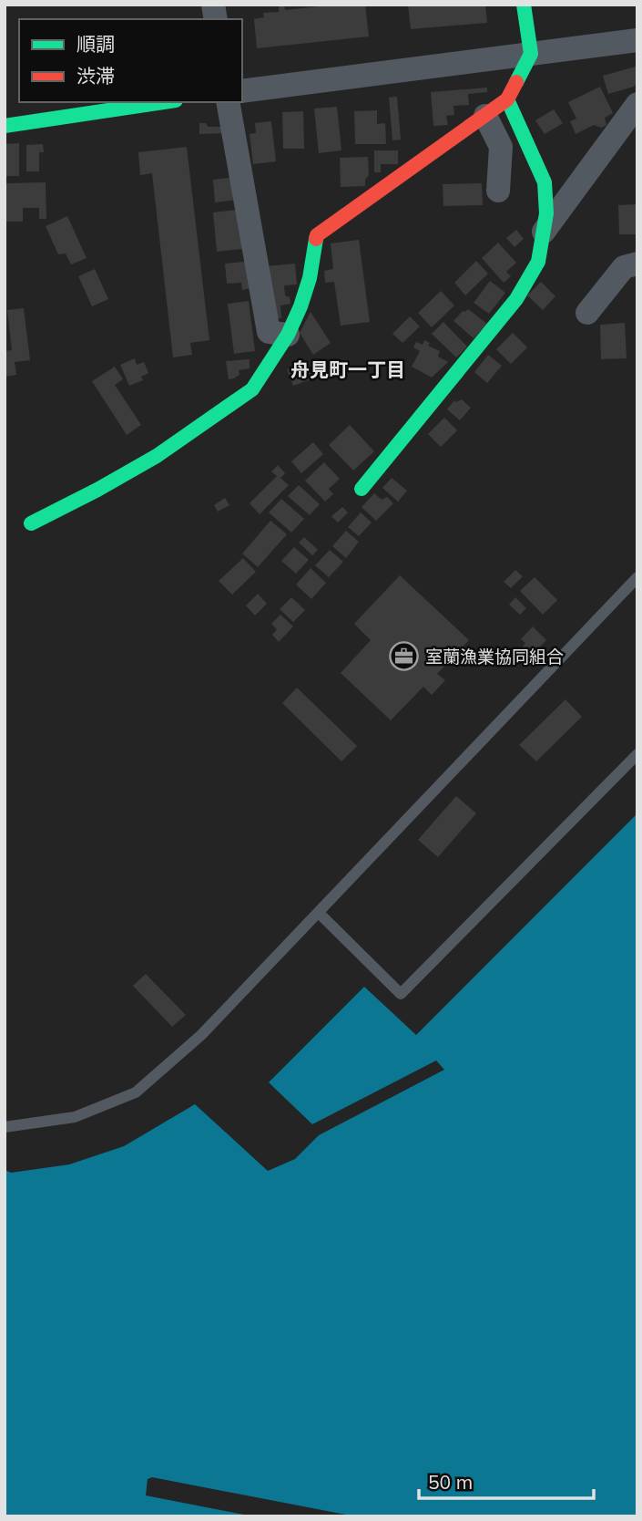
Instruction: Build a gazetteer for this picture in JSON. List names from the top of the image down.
{
  "districts": ["舟見町一丁目"],
  "places": {
    "office": ["室蘭漁業協同組合"]
  },
  "legend": ["順調", "渋滞"],
  "scale_bar": "50 m"
}
